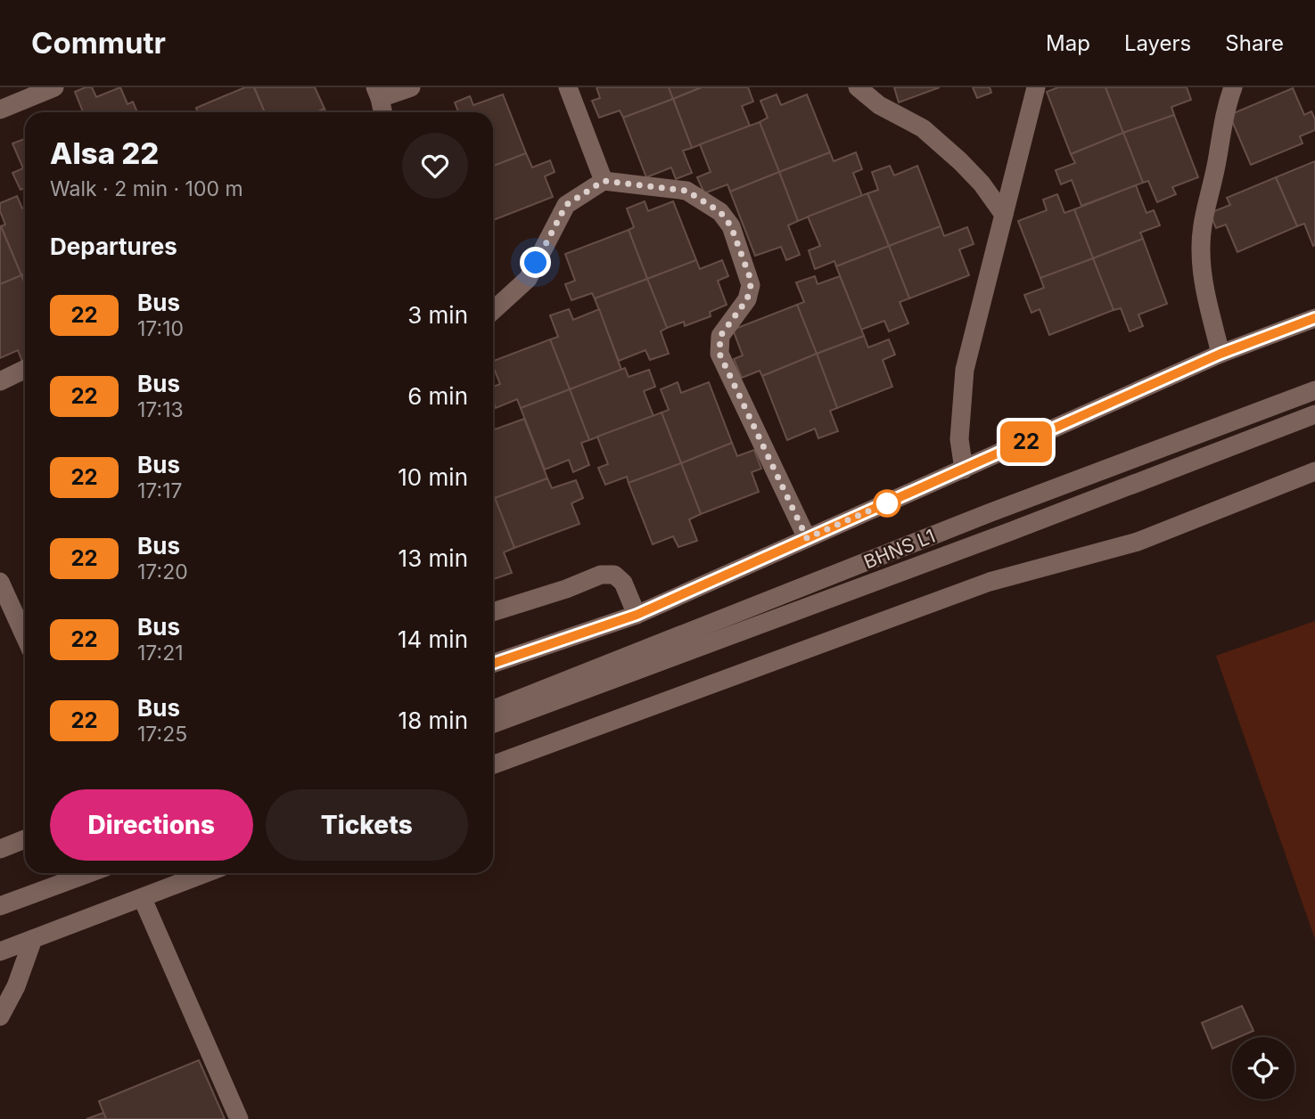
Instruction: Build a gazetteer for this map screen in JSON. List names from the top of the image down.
{
  "streets": {
    "street": ["BHNS L1"]
  },
  "lines": ["bus line 22"],
  "page": {
    "header": "Commutr",
    "nav": ["Map", "Layers", "Share"],
    "on_map": "22",
    "heading": [
      ["Alsa 22", "Walk · 2 min · 100 m"],
      "Departures"
    ],
    "list": [
      {
        "mark": "22",
        "name": "Bus",
        "note": "17:10",
        "value": "3 min"
      },
      {
        "mark": "22",
        "name": "Bus",
        "note": "17:13",
        "value": "6 min"
      },
      {
        "mark": "22",
        "name": "Bus",
        "note": "17:17",
        "value": "10 min"
      },
      {
        "mark": "22",
        "name": "Bus",
        "note": "17:20",
        "value": "13 min"
      },
      {
        "mark": "22",
        "name": "Bus",
        "note": "17:21",
        "value": "14 min"
      },
      {
        "mark": "22",
        "name": "Bus",
        "note": "17:25",
        "value": "18 min"
      }
    ],
    "buttons": ["Directions", "Tickets"]
  }
}
